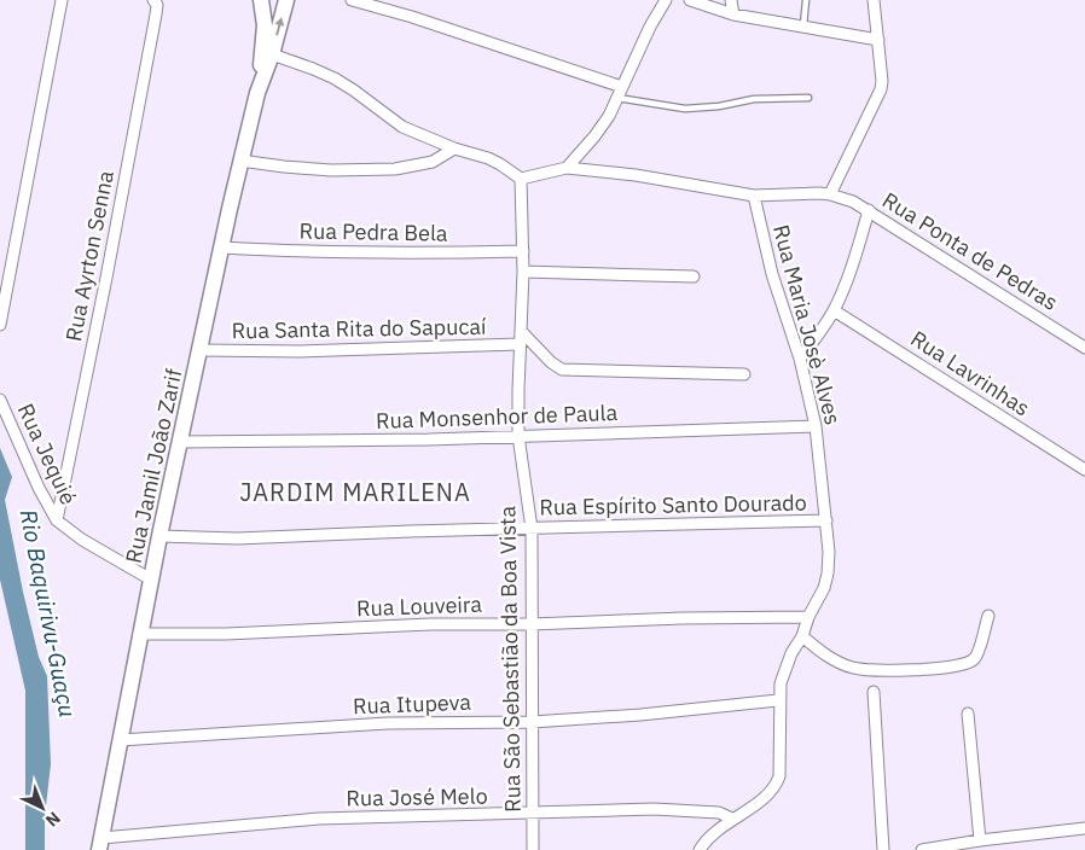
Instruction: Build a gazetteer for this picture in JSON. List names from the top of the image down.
{
  "streets": {
    "main road": ["Rua Jamil João Zarif"],
    "street": [
      "Rua Pedra Bela",
      "Rua Ponta de Pedras",
      "Rua Ayrton Senna",
      "Rua Maria Josè Alves",
      "Rua Santa Rita do Sapucaí",
      "Rua Lavrinhas",
      "Rua Monsenhor de Paula",
      "Rua Jequié",
      "Rua Espírito Santo Dourado",
      "Rua Louveira",
      "Rua São Sebastião da Boa Vista",
      "Rua Itupeva",
      "Rua José Melo"
    ]
  },
  "crossings": [
    ["Rua Pedra Bela", "Rua Jamil João Zarif"],
    ["Rua Pedra Bela", "Rua São Sebastião da Boa Vista"],
    ["Rua Ayrton Senna", "Rua Jequié"],
    ["Rua Maria Josè Alves", "Rua Monsenhor de Paula"],
    ["Rua Maria Josè Alves", "Rua Espírito Santo Dourado"],
    ["Rua Maria Josè Alves", "Rua Louveira"],
    ["Rua Maria Josè Alves", "Rua Itupeva"],
    ["Rua Maria Josè Alves", "Rua José Melo"],
    ["Rua Santa Rita do Sapucaí", "Rua Jamil João Zarif"],
    ["Rua Santa Rita do Sapucaí", "Rua São Sebastião da Boa Vista"],
    ["Rua Monsenhor de Paula", "Rua Jamil João Zarif"],
    ["Rua Monsenhor de Paula", "Rua São Sebastião da Boa Vista"],
    ["Rua Jequié", "Rua Jamil João Zarif"],
    ["Rua Jamil João Zarif", "Rua Espírito Santo Dourado"],
    ["Rua Jamil João Zarif", "Rua Louveira"],
    ["Rua Jamil João Zarif", "Rua Itupeva"],
    ["Rua Jamil João Zarif", "Rua José Melo"],
    ["Rua Espírito Santo Dourado", "Rua São Sebastião da Boa Vista"],
    ["Rua Louveira", "Rua São Sebastião da Boa Vista"],
    ["Rua São Sebastião da Boa Vista", "Rua Itupeva"],
    ["Rua São Sebastião da Boa Vista", "Rua José Melo"]
  ],
  "districts": ["JARDIM MARILENA"],
  "water": ["Rio Baquirivu-Guaçu"],
  "north": "bottom right"
}
